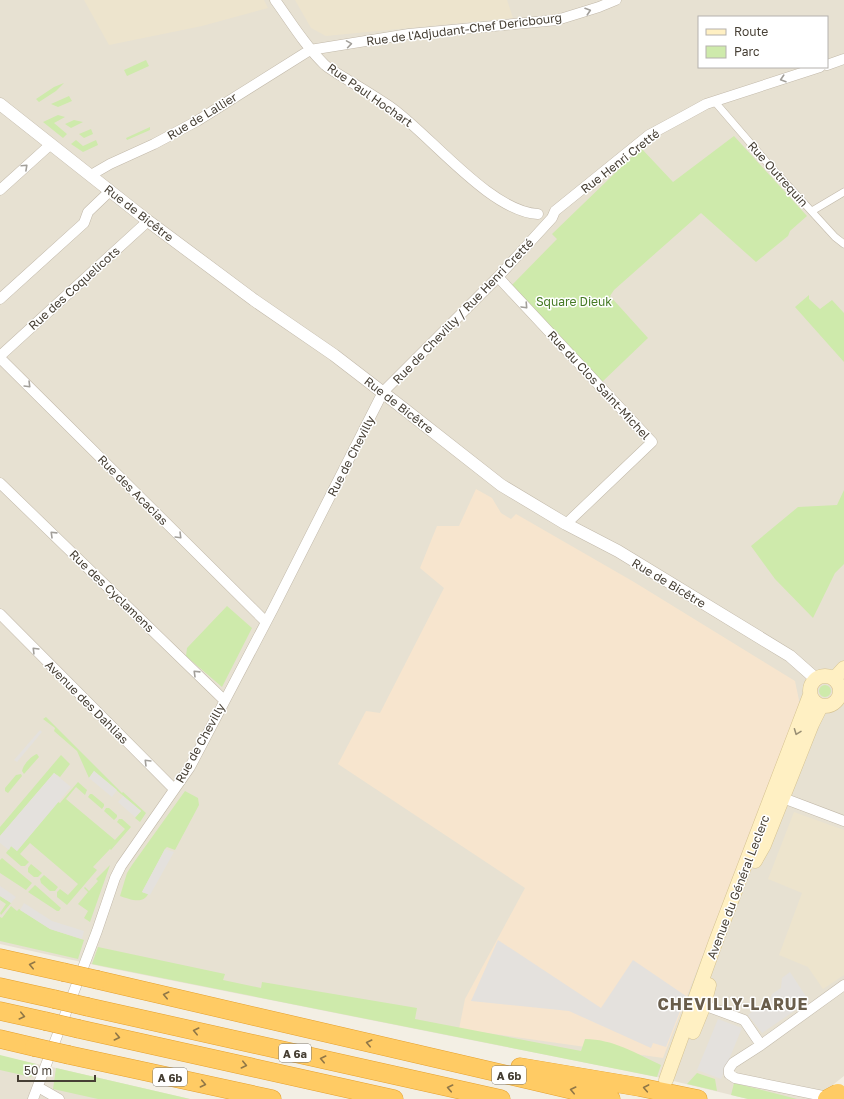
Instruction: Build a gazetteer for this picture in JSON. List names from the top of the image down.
{
  "streets": {
    "highway": ["A 6a", "A 6b"],
    "main road": ["Avenue du Général Leclerc"],
    "street": [
      "Rue de l'Adjudant-Chef Dericbourg",
      "Rue Paul Hochart",
      "Rue de Lallier",
      "Rue Henri Cretté",
      "Rue Outrequin",
      "Rue de Bicêtre",
      "Rue des Coquelicots",
      "Rue de Chevilly / Rue Henri Cretté",
      "Rue du Clos Saint-Michel",
      "Rue de Chevilly",
      "Rue des Acacias",
      "Rue des Cyclamens",
      "Avenue des Dahlias"
    ]
  },
  "crossings": [
    ["Rue de l'Adjudant-Chef Dericbourg", "Rue Paul Hochart"],
    ["Rue de l'Adjudant-Chef Dericbourg", "Rue de Lallier"],
    ["Rue Paul Hochart", "Rue de Lallier"],
    ["Rue de Lallier", "Rue de Bicêtre"],
    ["Rue Henri Cretté", "Rue Outrequin"],
    ["Rue Henri Cretté", "Rue de Chevilly / Rue Henri Cretté"],
    ["Rue de Bicêtre", "Rue des Coquelicots"],
    ["Rue de Bicêtre", "Rue de Chevilly / Rue Henri Cretté"],
    ["Rue de Bicêtre", "Rue du Clos Saint-Michel"],
    ["Rue de Bicêtre", "Rue de Chevilly"],
    ["Rue de Bicêtre", "Avenue du Général Leclerc"],
    ["Rue des Coquelicots", "Rue des Acacias"],
    ["Rue de Chevilly / Rue Henri Cretté", "Rue du Clos Saint-Michel"],
    ["Rue de Chevilly / Rue Henri Cretté", "Rue de Chevilly"],
    ["Rue de Chevilly", "Rue des Acacias"],
    ["Rue de Chevilly", "Rue des Cyclamens"],
    ["Rue de Chevilly", "Avenue des Dahlias"]
  ],
  "one_way": [
    "Rue de l'Adjudant-Chef Dericbourg",
    "Rue des Acacias",
    "Rue des Cyclamens",
    "Avenue des Dahlias"
  ],
  "districts": ["CHEVILLY-LARUE"],
  "parks": ["Square Dieuk"],
  "legend": ["Route", "Parc"],
  "scale_bar": "50 m"
}
